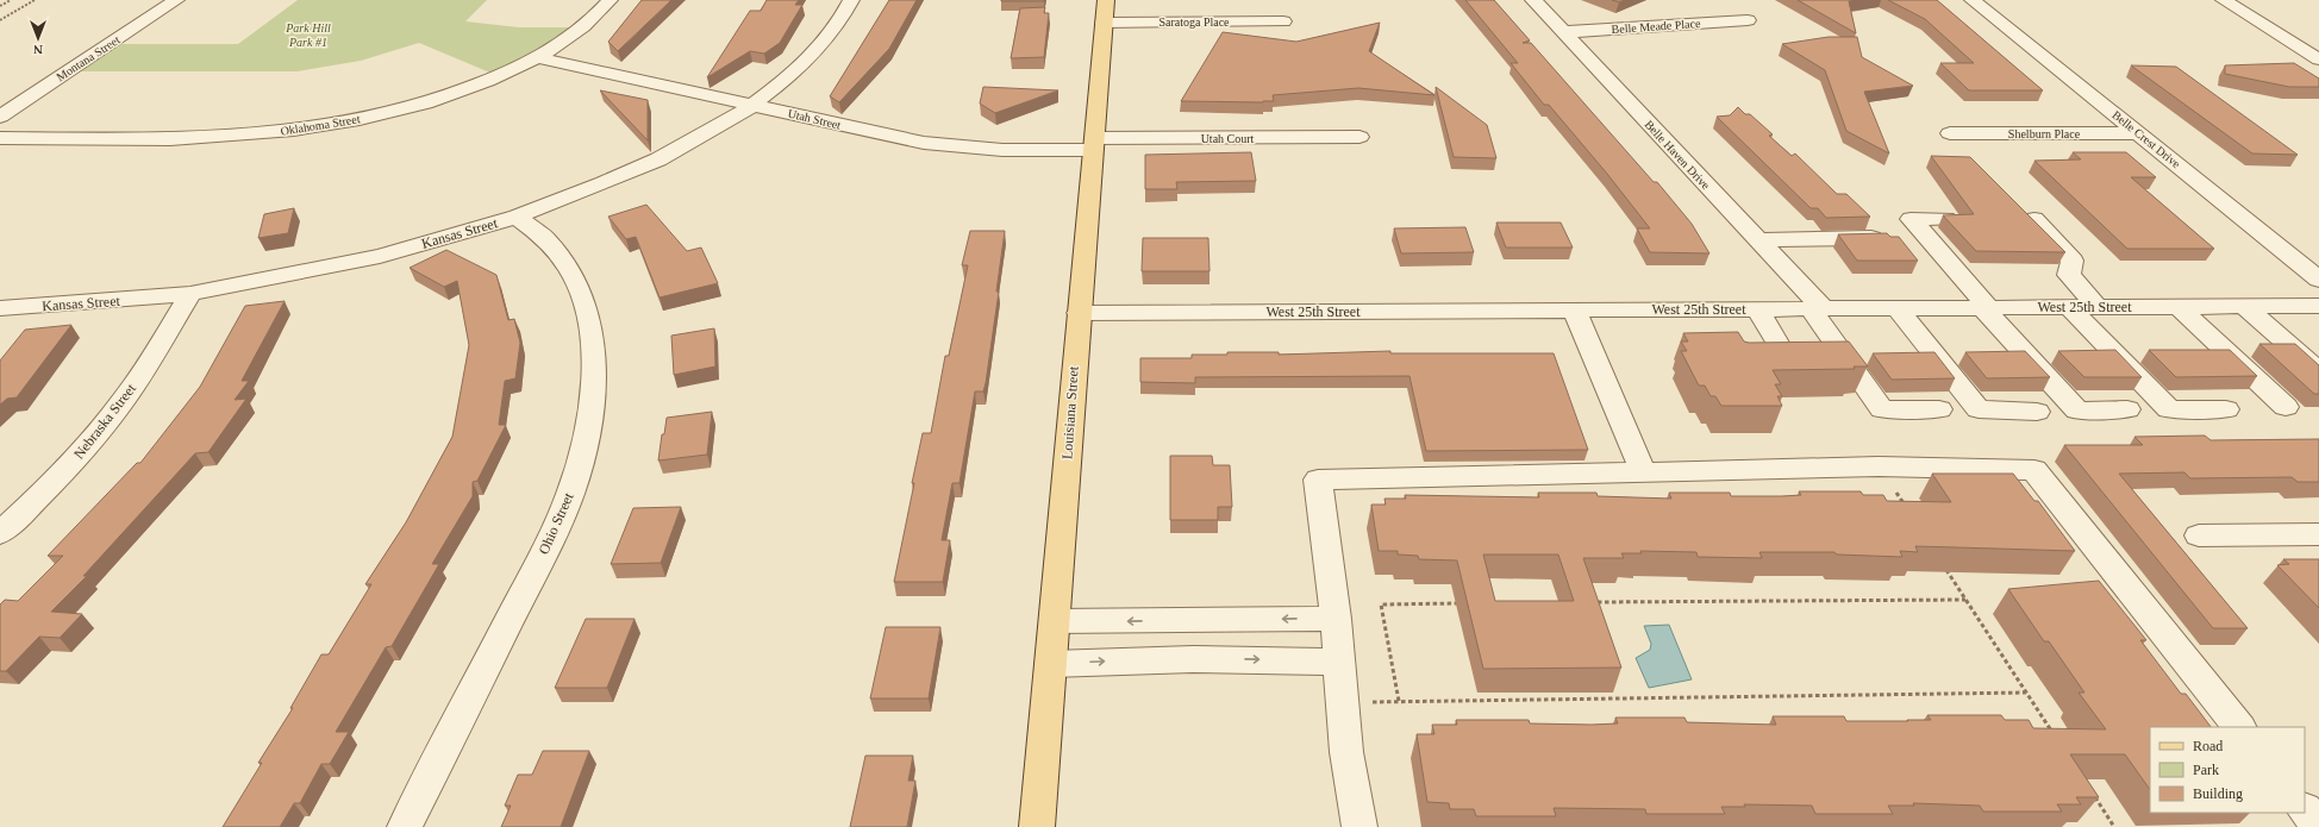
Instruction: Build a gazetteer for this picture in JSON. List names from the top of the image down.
{
  "streets": {
    "main road": ["Louisiana Street"],
    "street": [
      "Saratoga Place",
      "Belle Meade Place",
      "Montana Street",
      "Utah Street",
      "Oklahoma Street",
      "Shelburn Place",
      "Utah Court",
      "Belle Crest Drive",
      "Belle Haven Drive",
      "Kansas Street",
      "West 25th Street",
      "Nebraska Street",
      "Ohio Street"
    ]
  },
  "crossings": [
    ["Saratoga Place", "Louisiana Street"],
    ["Belle Meade Place", "Belle Haven Drive"],
    ["Utah Street", "Oklahoma Street"],
    ["Utah Street", "Utah Court"],
    ["Utah Street", "Kansas Street"],
    ["Utah Street", "Louisiana Street"],
    ["Shelburn Place", "Belle Crest Drive"],
    ["Utah Court", "Louisiana Street"],
    ["Belle Haven Drive", "West 25th Street"],
    ["Kansas Street", "Nebraska Street"],
    ["Kansas Street", "Ohio Street"],
    ["West 25th Street", "Louisiana Street"]
  ],
  "parks": ["Park Hill Park #1"],
  "legend": ["Road", "Park", "Building"],
  "north": "bottom"
}
